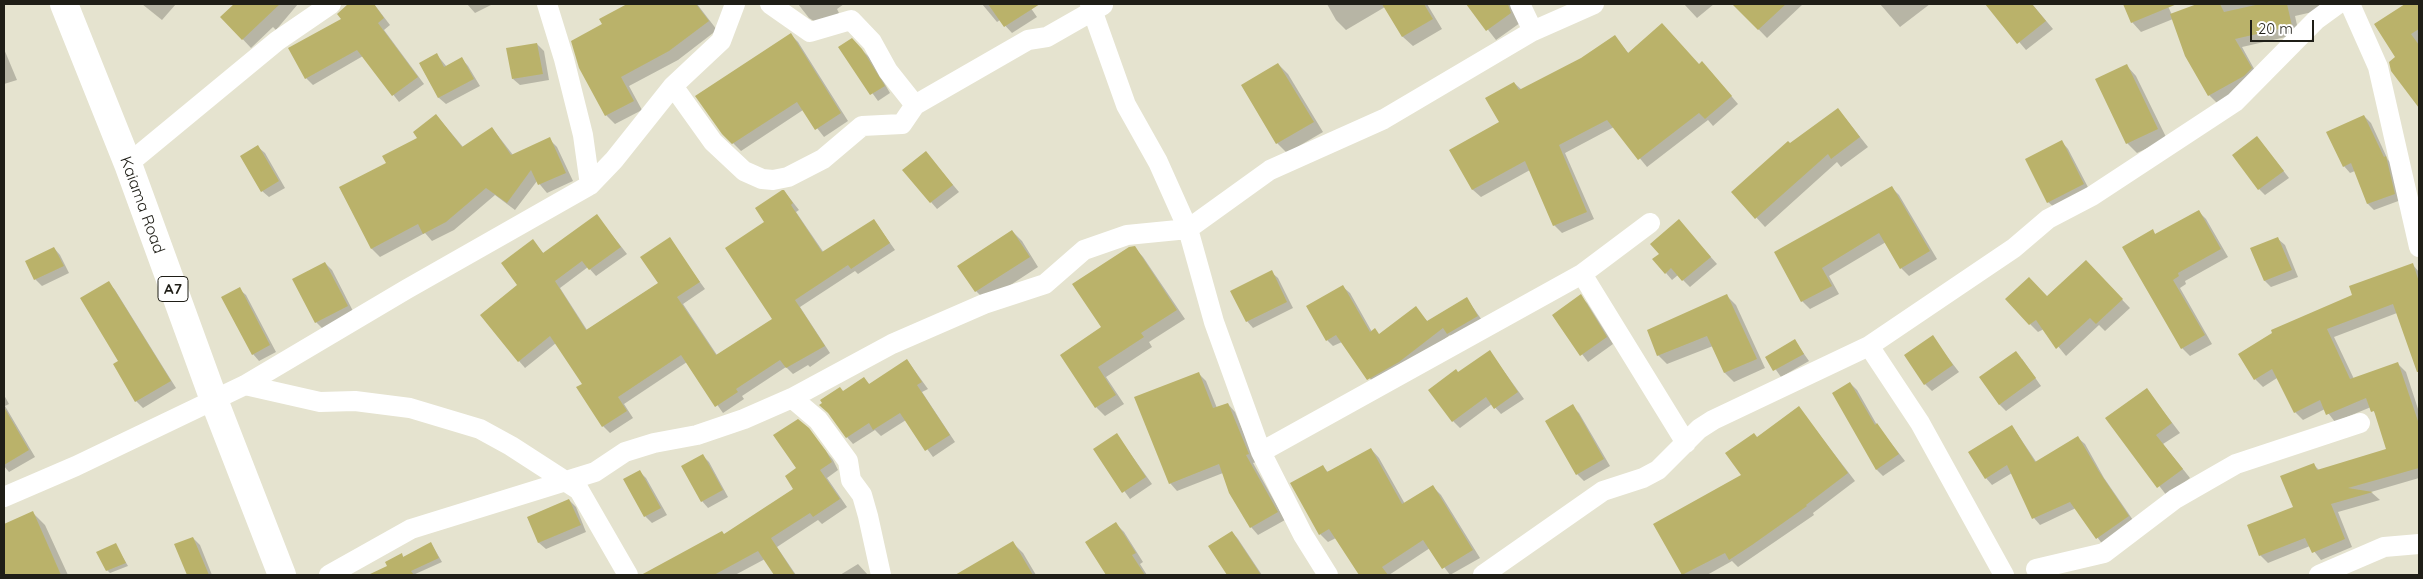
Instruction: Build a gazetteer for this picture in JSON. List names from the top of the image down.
{
  "streets": {
    "highway": ["Kaiama Road", "A7"]
  },
  "scale_bar": "20 m"
}
